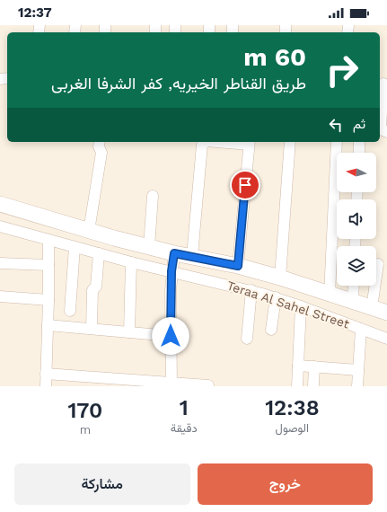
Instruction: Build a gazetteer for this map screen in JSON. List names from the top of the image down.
{
  "streets": {
    "street": ["Teraa Al Sahel Street"]
  },
  "north": "left",
  "page": {
    "status": "12:37",
    "turn": ["60 m", "طريق القناطر الخيريه, كفر الشرفا الغربى"],
    "then": "ثم",
    "eta": [
      "12:38",
      "الوصول",
      "1",
      "دقيقة",
      "170",
      "m"
    ],
    "buttons": ["خروج", "مشاركة"]
  }
}
